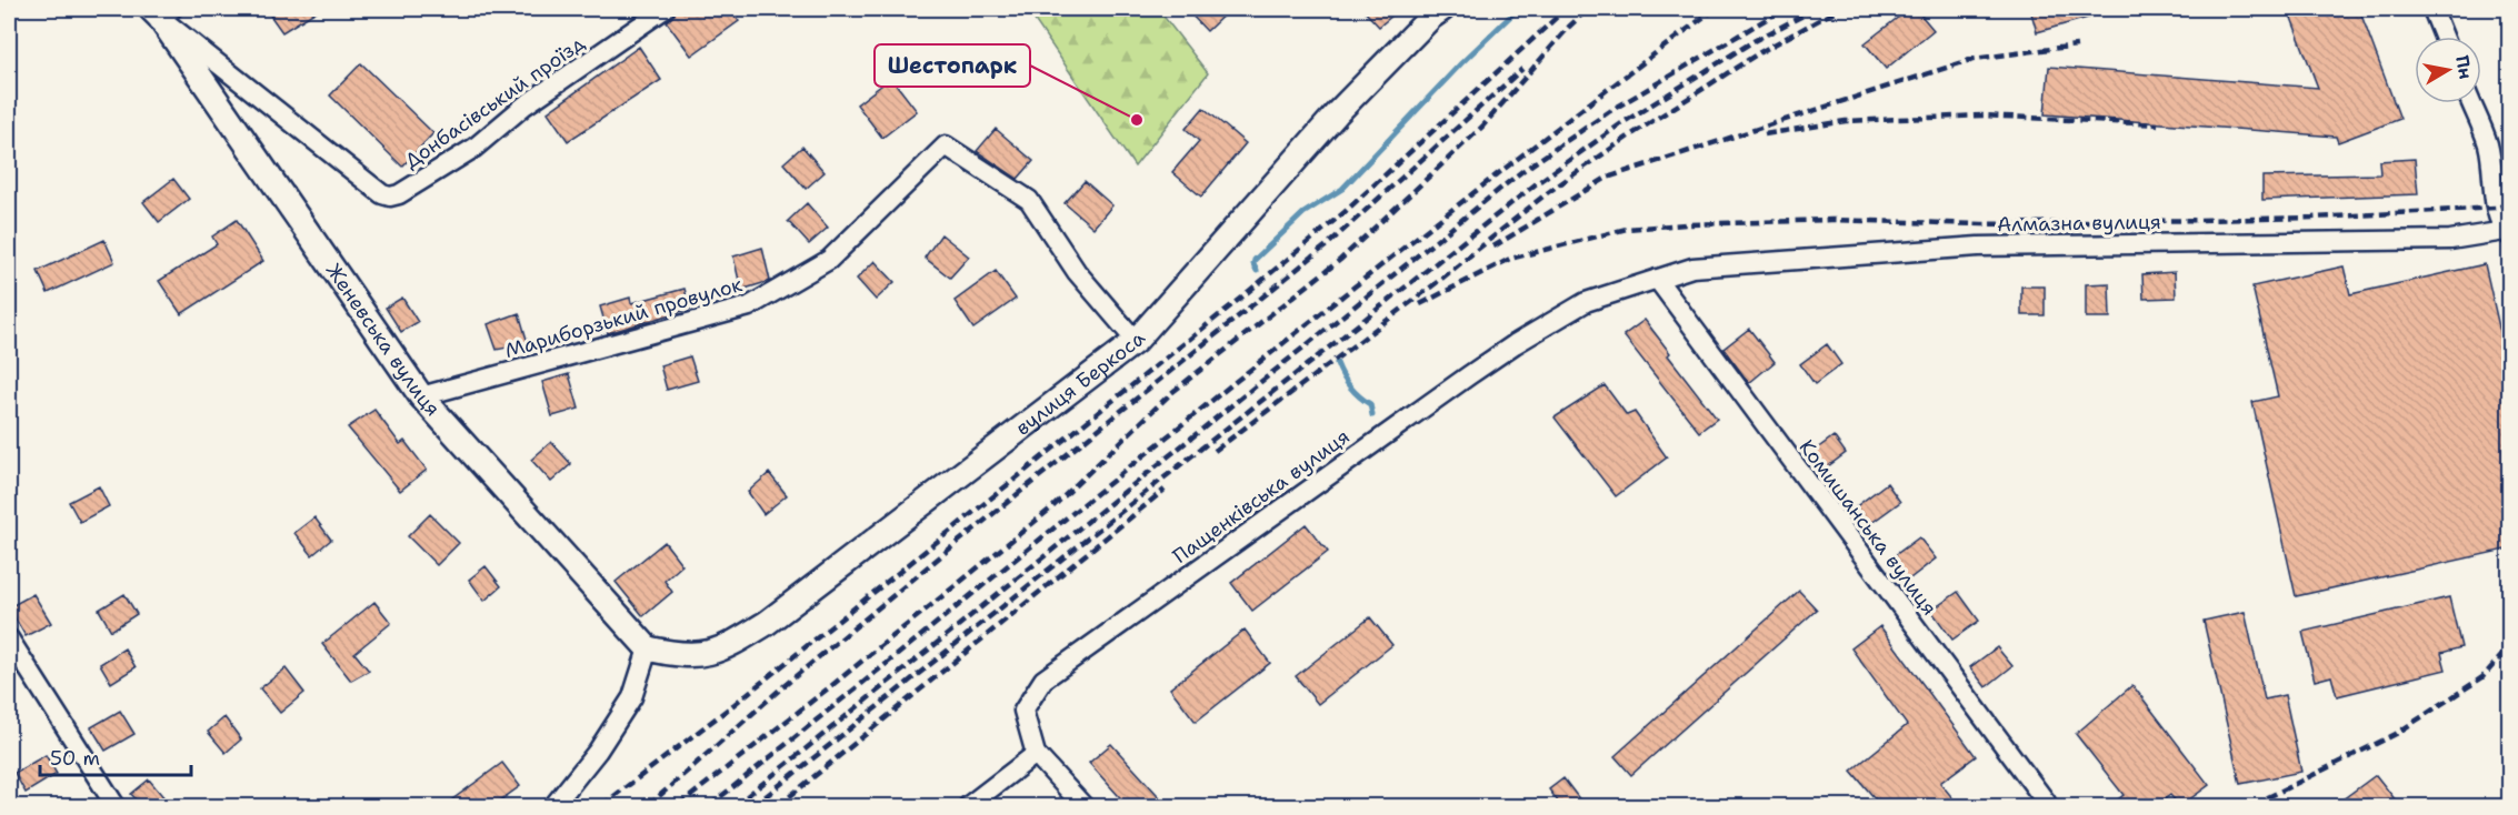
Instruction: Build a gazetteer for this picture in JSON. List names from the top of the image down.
{
  "streets": {
    "street": [
      "Донбасівський проїзд",
      "Алмазна вулиця",
      "Мариборзький провулок",
      "Женевська вулиця",
      "вулиця Беркоса",
      "Пащенківська вулиця",
      "Комишанська вулиця"
    ]
  },
  "crossings": [
    ["Донбасівський проїзд", "Женевська вулиця"],
    ["Алмазна вулиця", "Пащенківська вулиця"],
    ["Алмазна вулиця", "Комишанська вулиця"],
    ["Мариборзький провулок", "Женевська вулиця"],
    ["Мариборзький провулок", "вулиця Беркоса"],
    ["Женевська вулиця", "вулиця Беркоса"],
    ["Пащенківська вулиця", "Комишанська вулиця"]
  ],
  "places": ["Шестопарк"],
  "scale_bar": "50 m",
  "north": "right"
}
